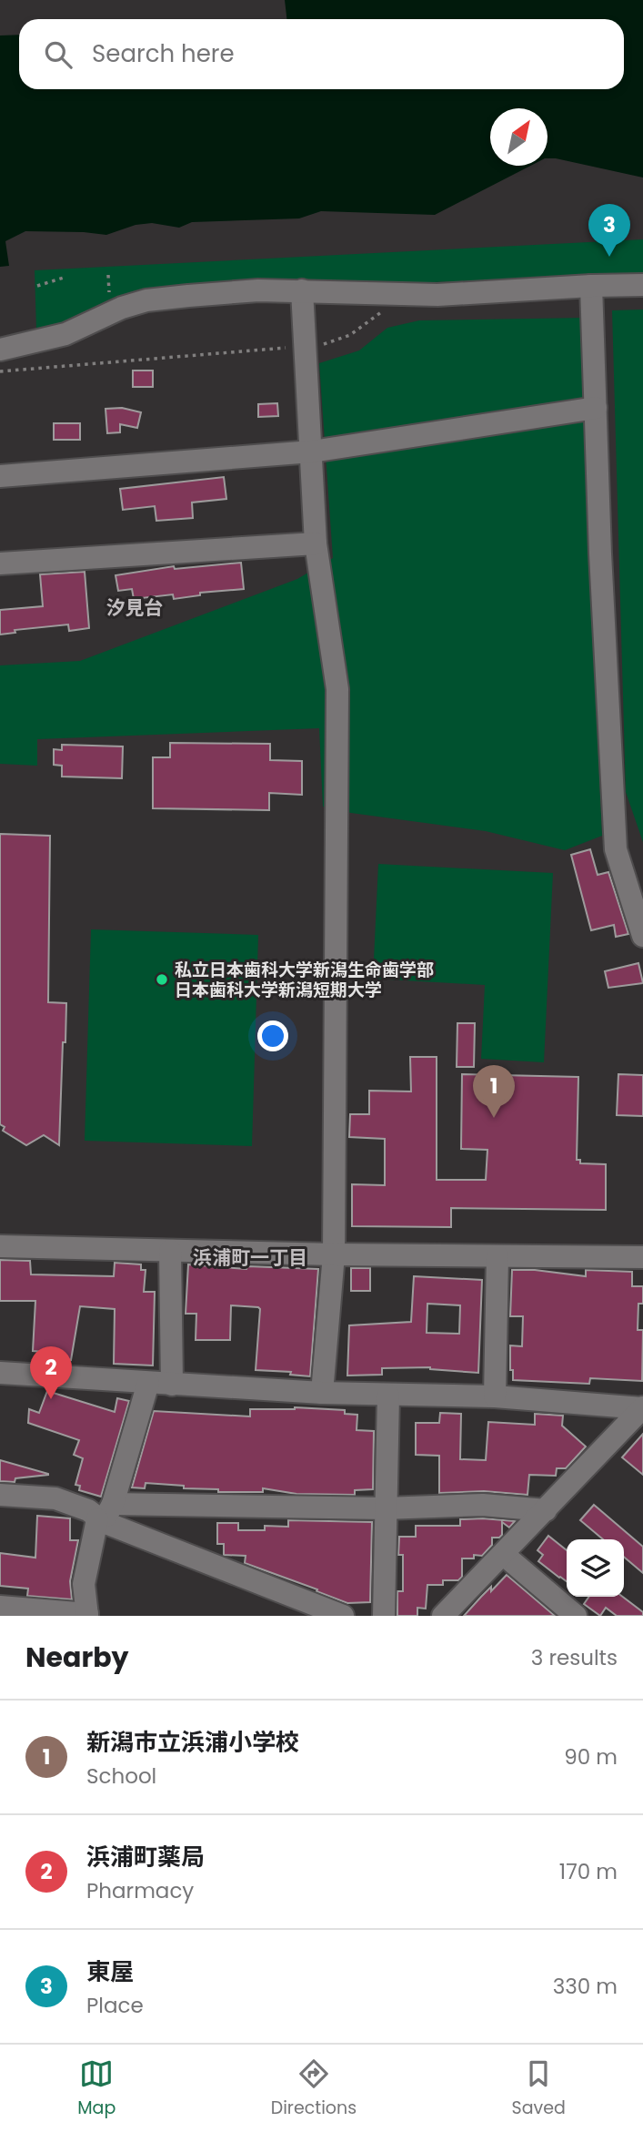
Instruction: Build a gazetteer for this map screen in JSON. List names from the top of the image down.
{
  "districts": ["汐見台", "浜浦町一丁目"],
  "places": ["私立日本歯科大学新潟生命歯学部 日本歯科大学新潟短期大学"],
  "north": "top right",
  "page": {
    "search": "Search here",
    "pins": ["3", "1", "2"],
    "heading": ["Nearby", "3 results"],
    "list": [
      {
        "mark": "1",
        "name": "新潟市立浜浦小学校",
        "note": "School",
        "value": "90 m"
      },
      {
        "mark": "2",
        "name": "浜浦町薬局",
        "note": "Pharmacy",
        "value": "170 m"
      },
      {
        "mark": "3",
        "name": "東屋",
        "note": "Place",
        "value": "330 m"
      }
    ],
    "nav": ["Map", "Directions", "Saved"]
  }
}
